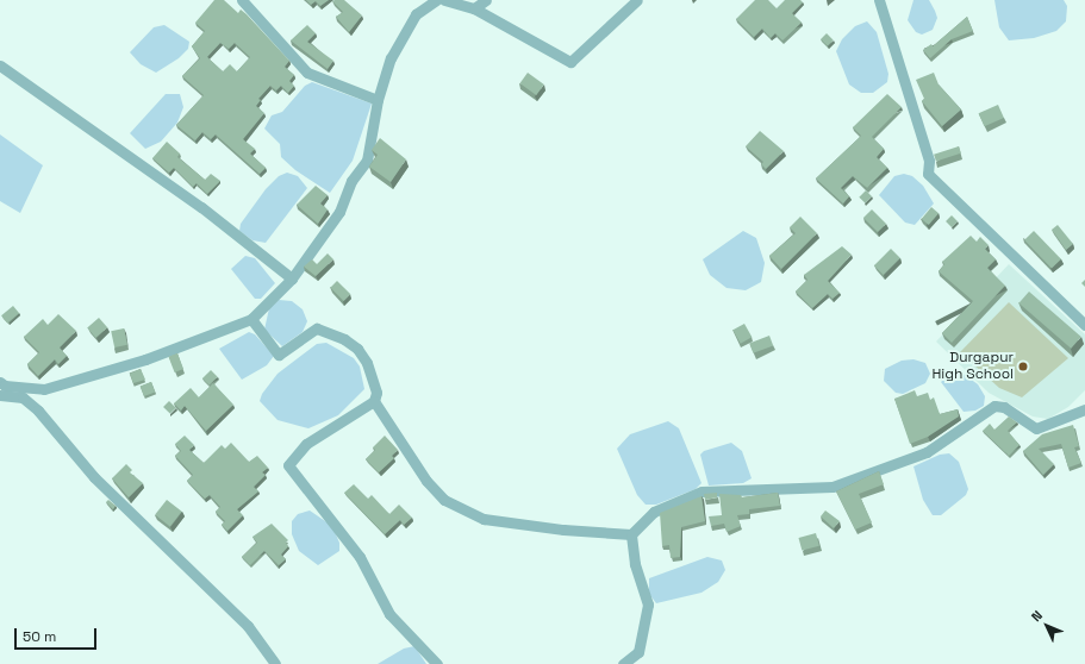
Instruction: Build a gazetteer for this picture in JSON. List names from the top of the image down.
{
  "places": ["Durgapur High School"],
  "scale_bar": "50 m",
  "north": "top left"
}
